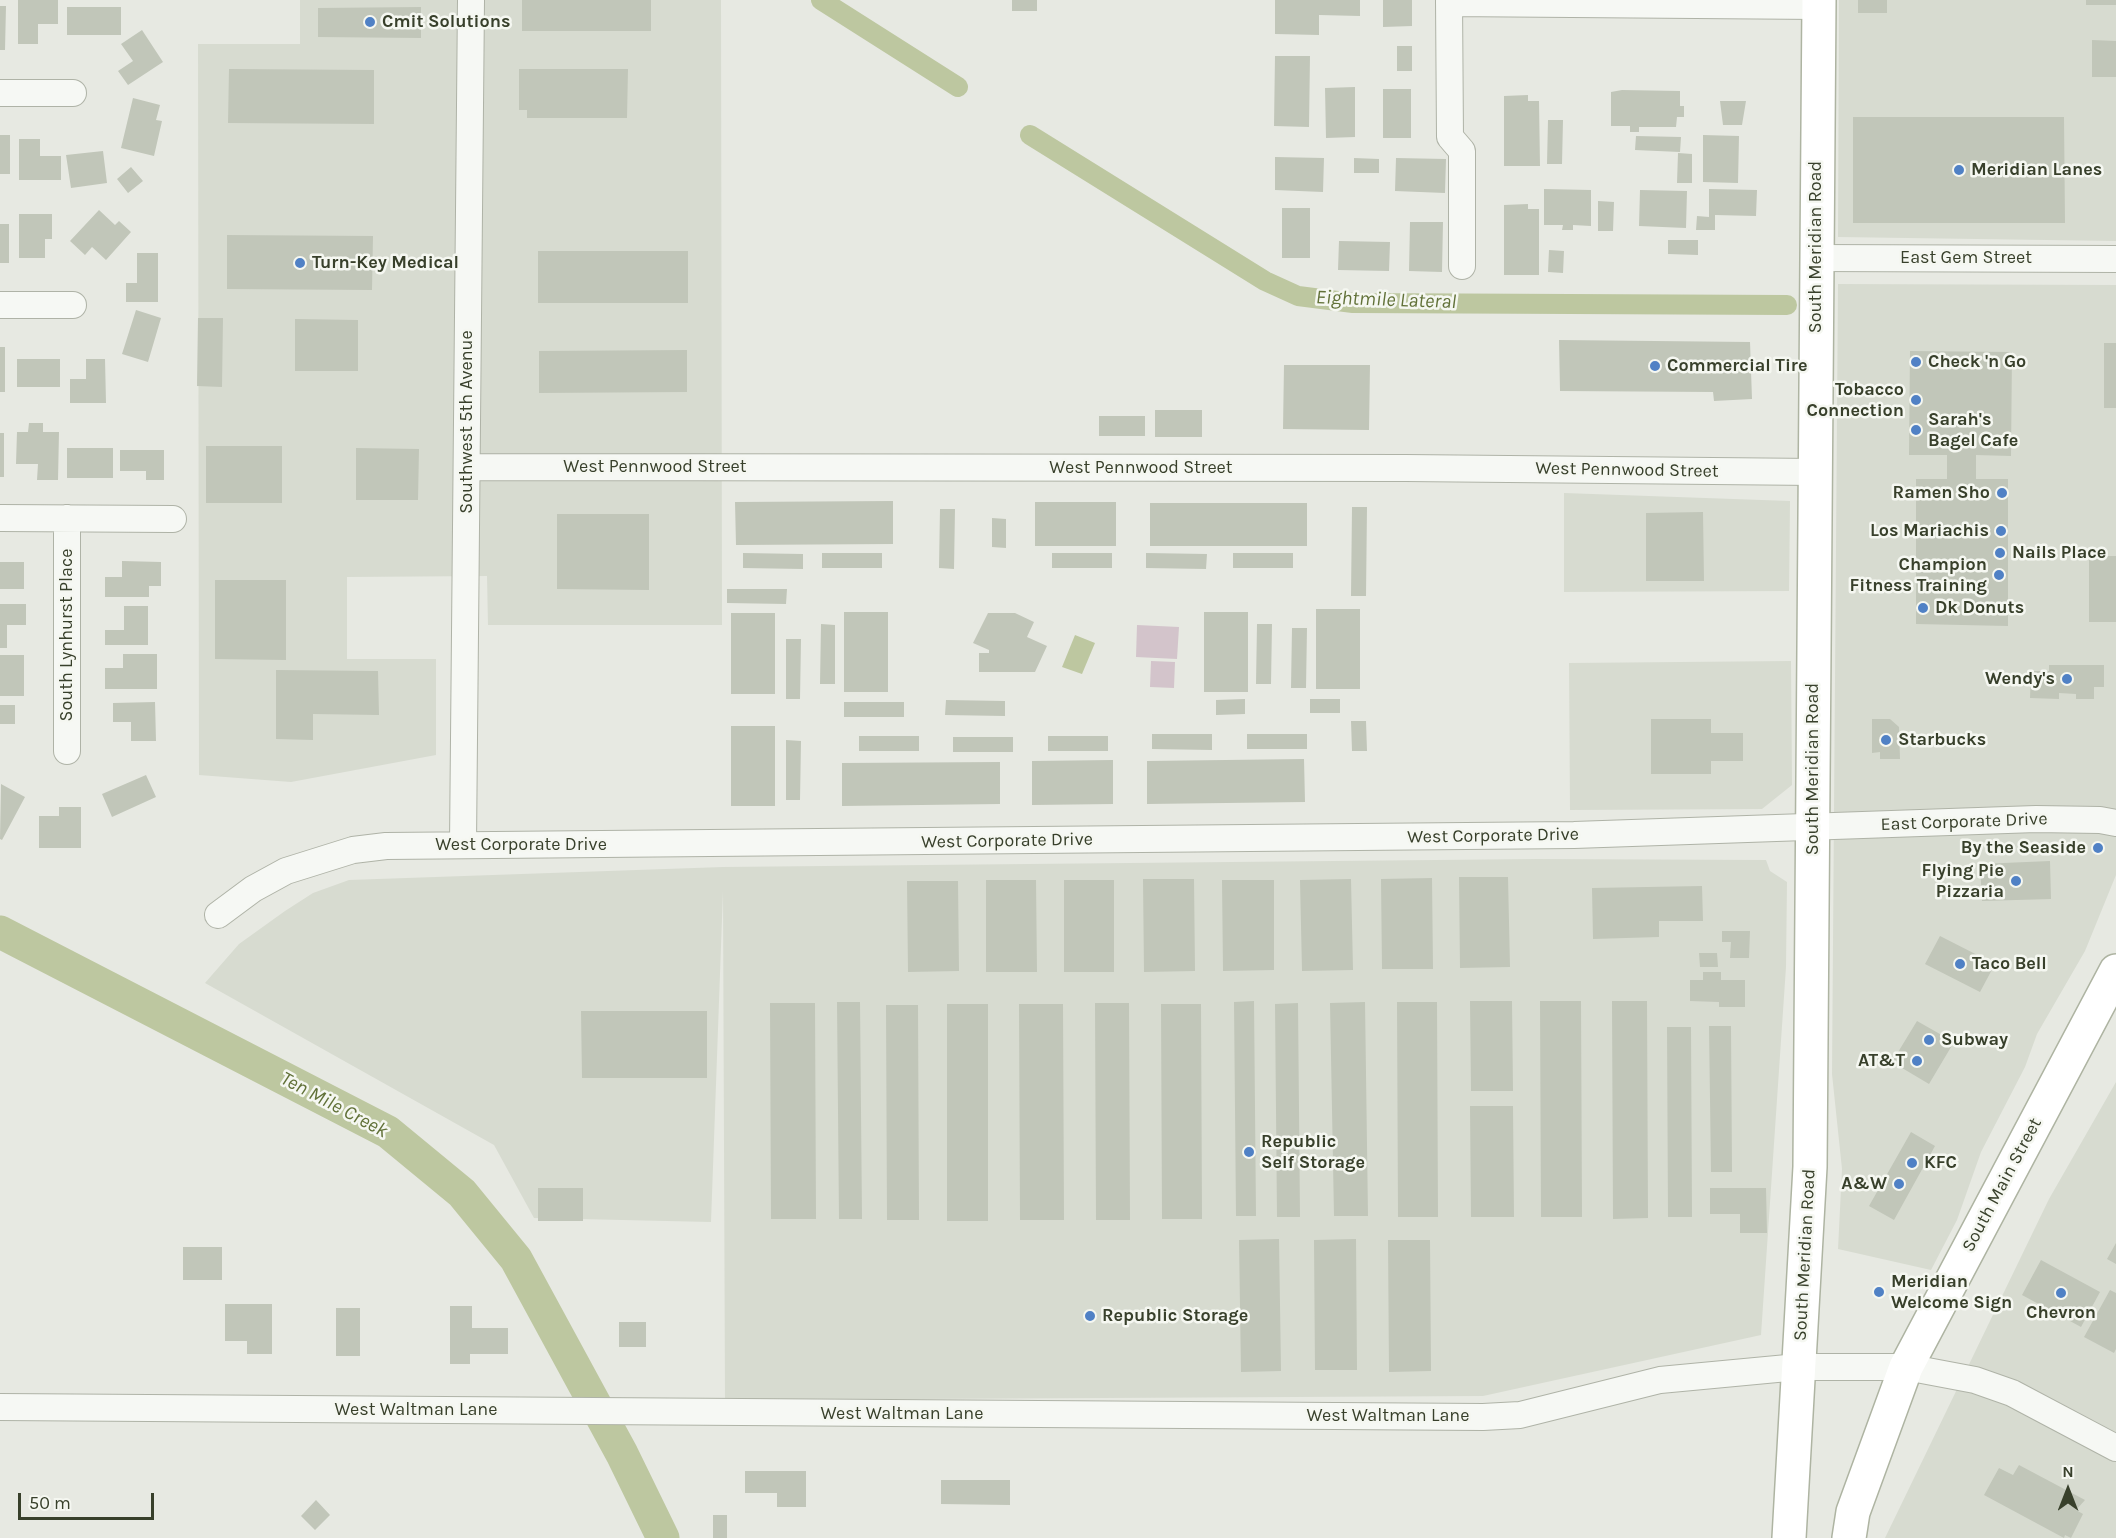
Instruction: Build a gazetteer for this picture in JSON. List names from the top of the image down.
{
  "streets": {
    "main road": ["South Meridian Road", "South Main Street"],
    "street": [
      "East Gem Street",
      "Southwest 5th Avenue",
      "West Pennwood Street",
      "South Lynhurst Place",
      "East Corporate Drive",
      "West Corporate Drive",
      "West Waltman Lane"
    ]
  },
  "crossings": [
    ["South Meridian Road", "East Gem Street"],
    ["South Meridian Road", "West Pennwood Street"],
    ["South Meridian Road", "East Corporate Drive"],
    ["South Meridian Road", "West Corporate Drive"],
    ["South Meridian Road", "West Waltman Lane"],
    ["Southwest 5th Avenue", "West Pennwood Street"],
    ["Southwest 5th Avenue", "West Corporate Drive"],
    ["East Corporate Drive", "West Corporate Drive"],
    ["South Main Street", "West Waltman Lane"]
  ],
  "water": ["Eightmile Lateral", "Ten Mile Creek"],
  "places": [
    "Cmit Solutions",
    "Meridian Lanes",
    "Turn-Key Medical",
    "Check 'n Go",
    "Commercial Tire",
    "Tobacco Connection",
    "Sarah's Bagel Cafe",
    "Ramen Sho",
    "Los Mariachis",
    "Nails Place",
    "Champion Fitness Training",
    "Dk Donuts",
    "Wendy's",
    "Starbucks",
    "By the Seaside",
    "Flying Pie Pizzaria",
    "Taco Bell",
    "Subway",
    "AT&T",
    "Republic Self Storage",
    "KFC",
    "A&W",
    "Meridian Welcome Sign",
    "Chevron",
    "Republic Storage"
  ],
  "scale_bar": "50 m",
  "north": "top"
}
